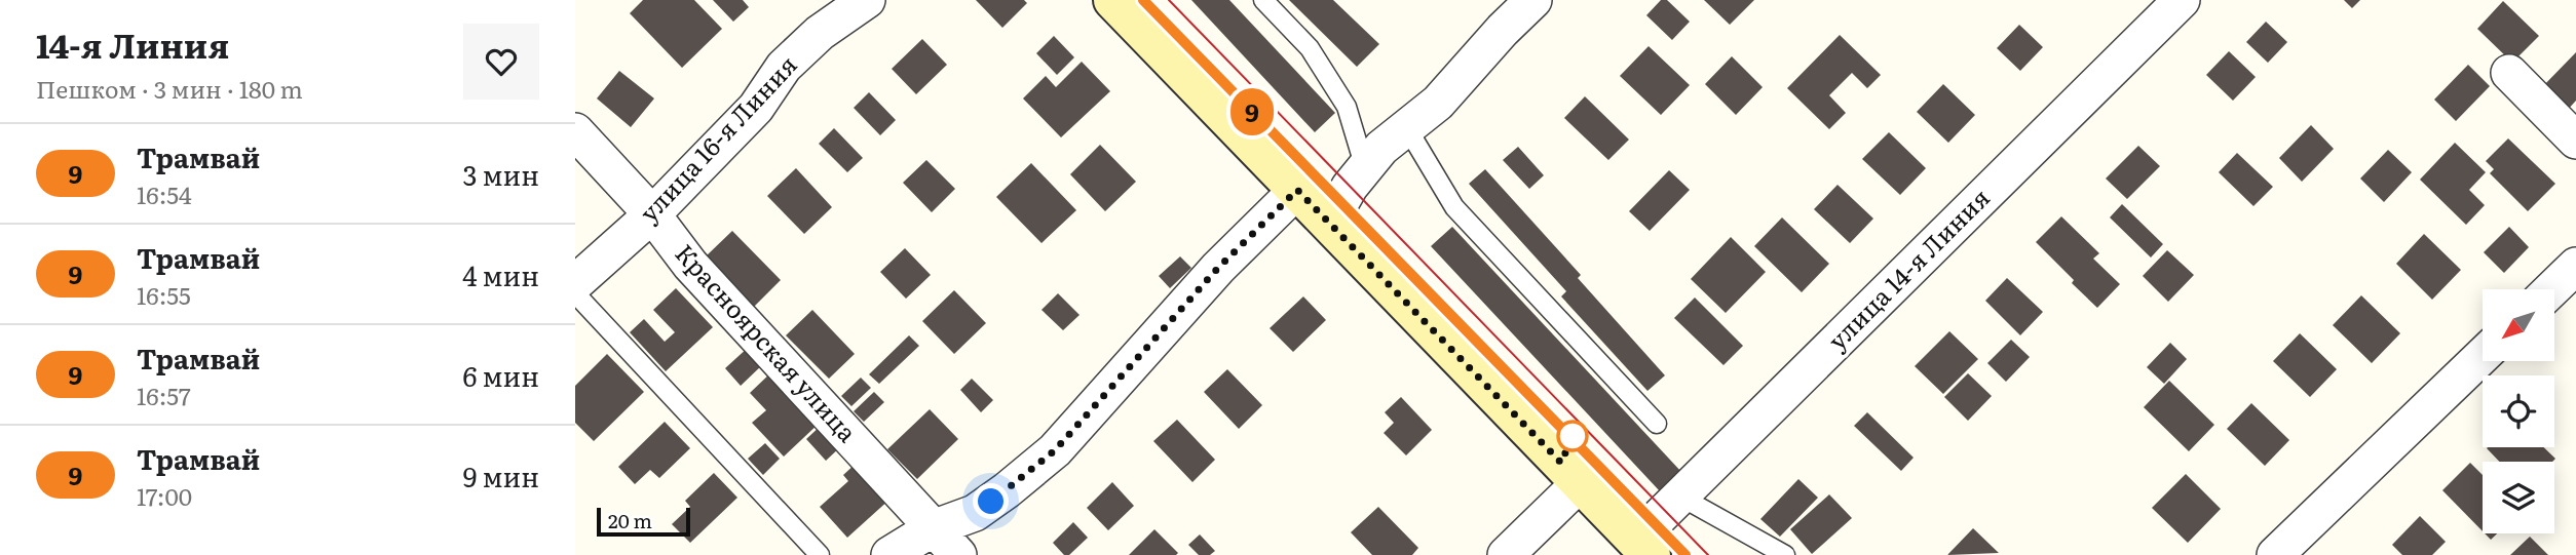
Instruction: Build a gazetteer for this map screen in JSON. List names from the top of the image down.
{
  "streets": {
    "street": ["улица 16-я Линия", "улица 14-я Линия", "Красноярская улица"]
  },
  "crossings": [
    ["улица 16-я Линия", "Красноярская улица"]
  ],
  "lines": ["tram line 9"],
  "scale_bar": "20 m",
  "north": "bottom left",
  "page": {
    "heading": ["14-я Линия", "Пешком · 3 мин · 180 m"],
    "on_map": "9",
    "list": [
      {
        "mark": "9",
        "name": "Трамвай",
        "note": "16:54",
        "value": "3 мин"
      },
      {
        "mark": "9",
        "name": "Трамвай",
        "note": "16:55",
        "value": "4 мин"
      },
      {
        "mark": "9",
        "name": "Трамвай",
        "note": "16:57",
        "value": "6 мин"
      },
      {
        "mark": "9",
        "name": "Трамвай",
        "note": "17:00",
        "value": "9 мин"
      }
    ],
    "scale": "20 m"
  }
}
